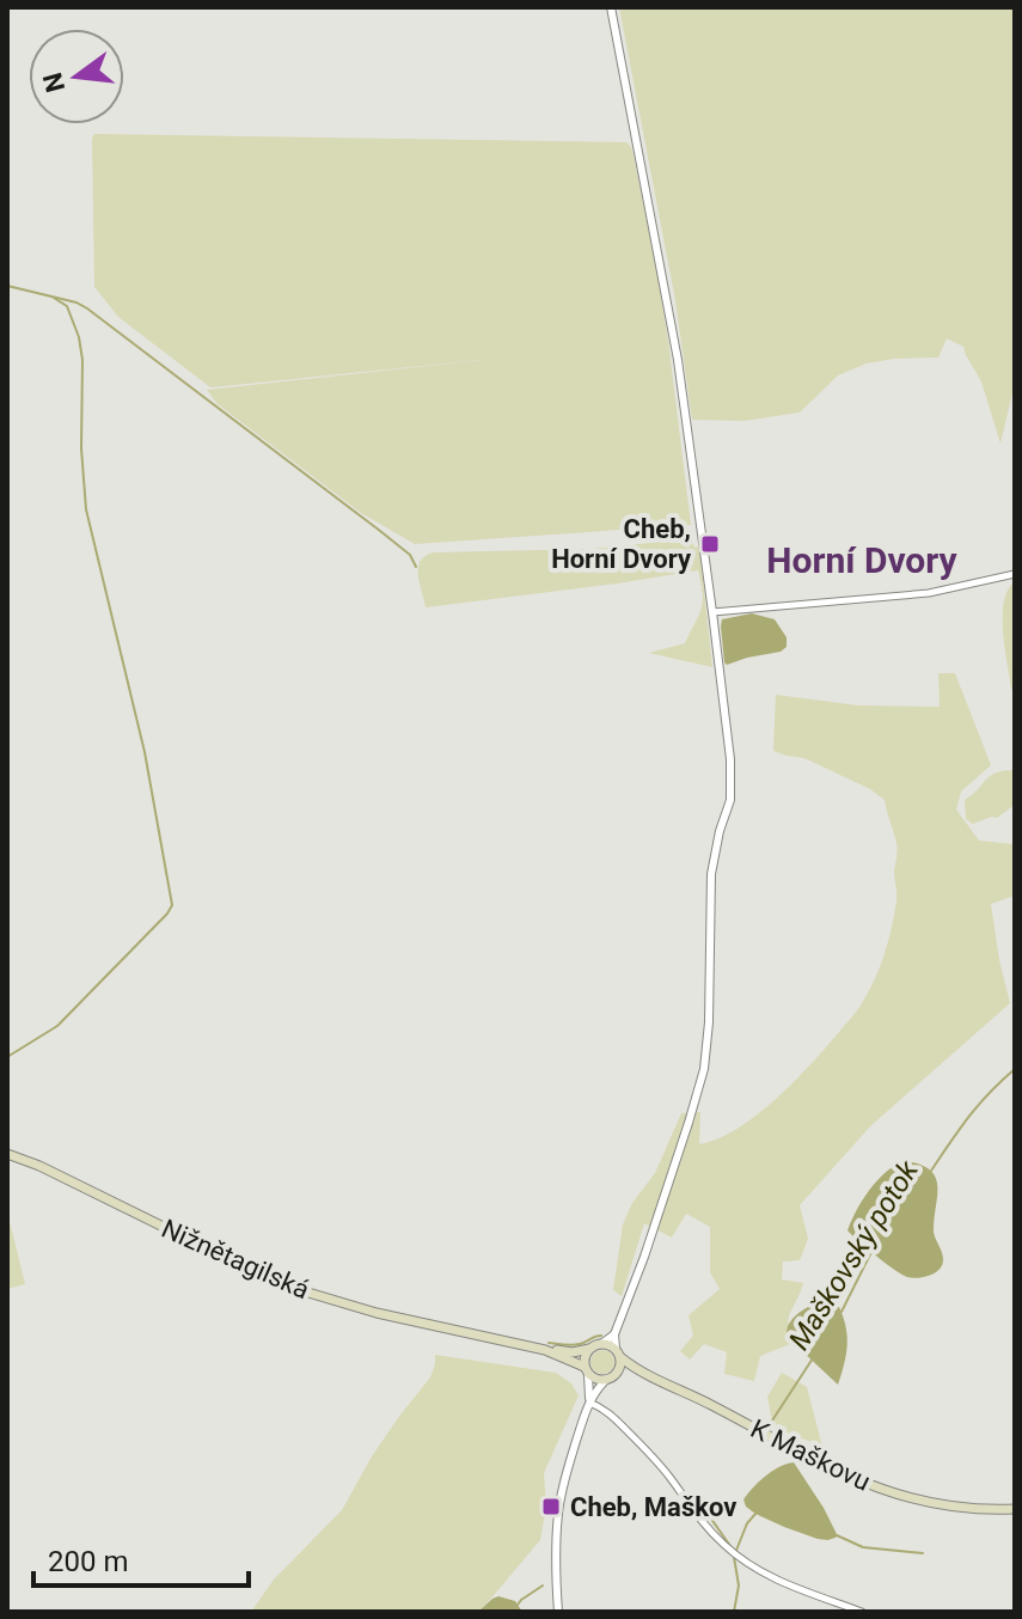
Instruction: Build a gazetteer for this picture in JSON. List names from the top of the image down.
{
  "streets": {
    "main road": ["Nižnětagilská", "K Maškovu"]
  },
  "crossings": [
    ["Nižnětagilská", "K Maškovu"]
  ],
  "districts": ["Horní Dvory"],
  "water": ["Maškovský potok"],
  "places": {
    "transit": ["Cheb, Horní Dvory", "Cheb, Maškov"]
  },
  "scale_bar": "200 m",
  "north": "left"
}
